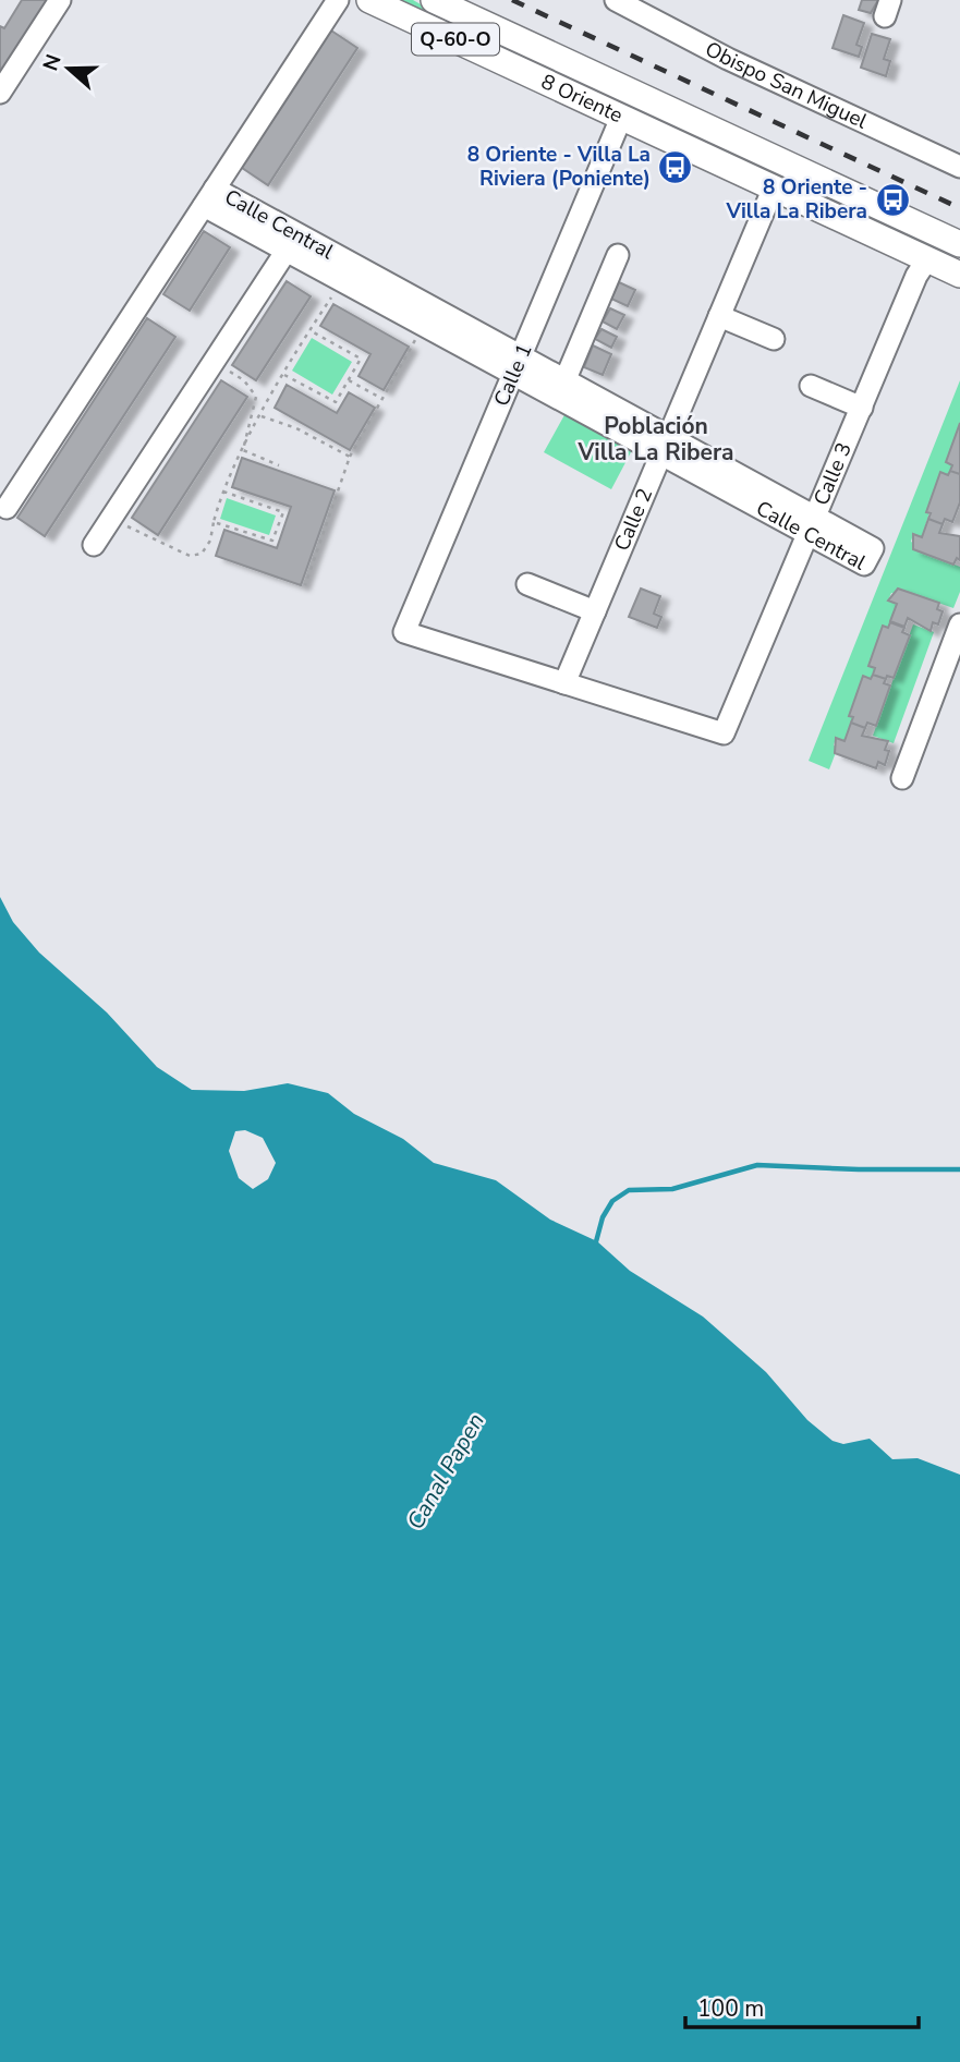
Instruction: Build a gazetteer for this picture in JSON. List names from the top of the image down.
{
  "streets": {
    "main road": ["Q-60-O", "8 Oriente"],
    "street": [
      "Obispo San Miguel",
      "Calle Central",
      "Calle 1",
      "Calle 3",
      "Calle 2"
    ]
  },
  "crossings": [
    ["8 Oriente", "Calle 1"],
    ["8 Oriente", "Calle 3"],
    ["8 Oriente", "Calle 2"],
    ["Calle Central", "Calle 1"],
    ["Calle Central", "Calle 3"],
    ["Calle Central", "Calle 2"],
    ["Calle 1", "Calle 3"],
    ["Calle 1", "Calle 2"],
    ["Calle 3", "Calle 2"]
  ],
  "districts": ["Población Villa La Ribera"],
  "water": ["Canal Papen"],
  "places": {
    "bus stop": ["8 Oriente - Villa La Riviera (Poniente)", "8 Oriente - Villa La Ribera"]
  },
  "scale_bar": "100 m",
  "north": "left"
}
